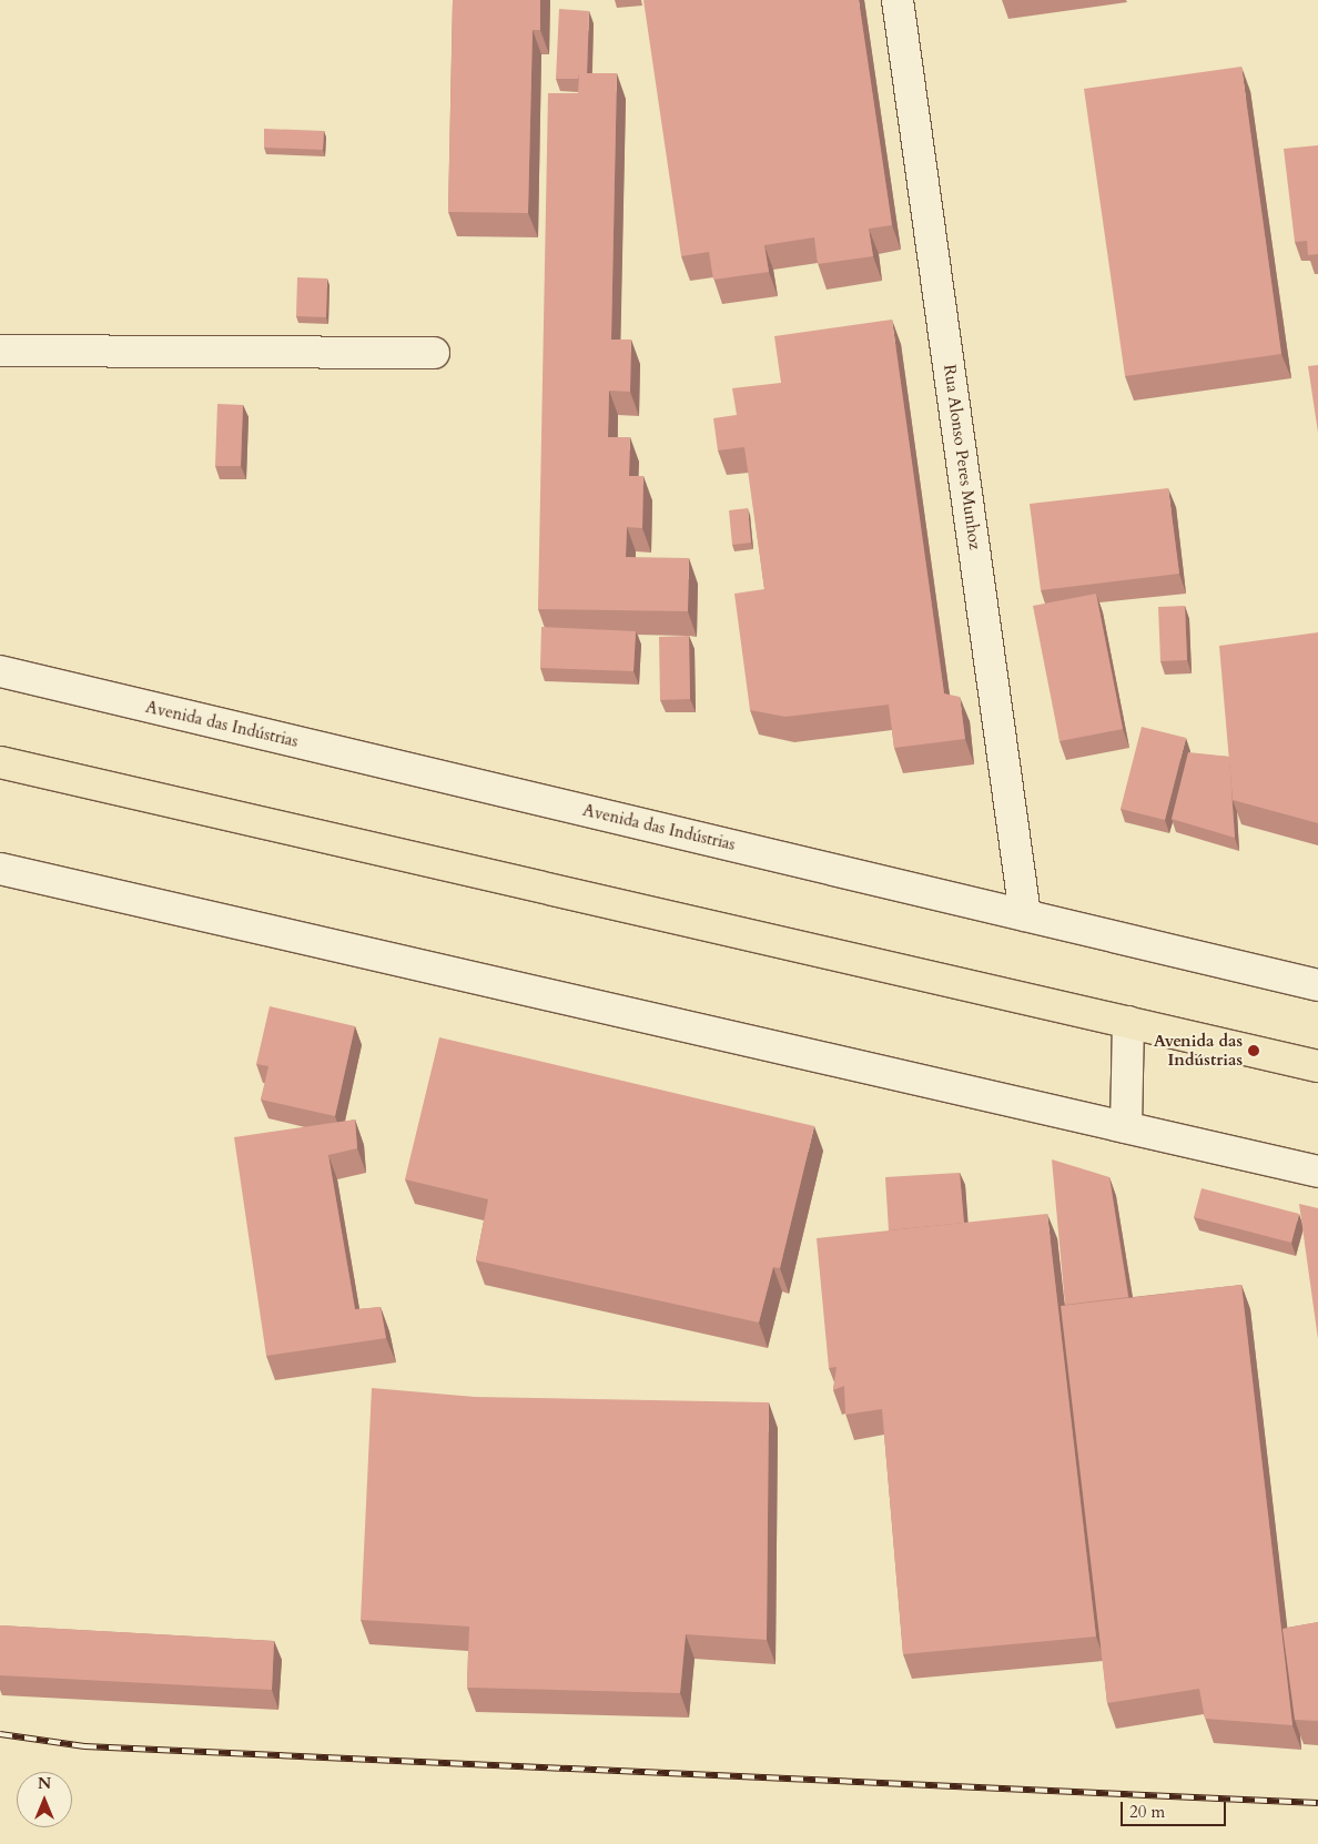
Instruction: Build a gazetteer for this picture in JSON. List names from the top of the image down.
{
  "streets": {
    "street": ["Rua Alonso Peres Munhoz", "Avenida das Indústrias"]
  },
  "crossings": [
    ["Rua Alonso Peres Munhoz", "Avenida das Indústrias"]
  ],
  "places": ["Avenida das Indústrias"],
  "scale_bar": "20 m",
  "north": "top"
}
